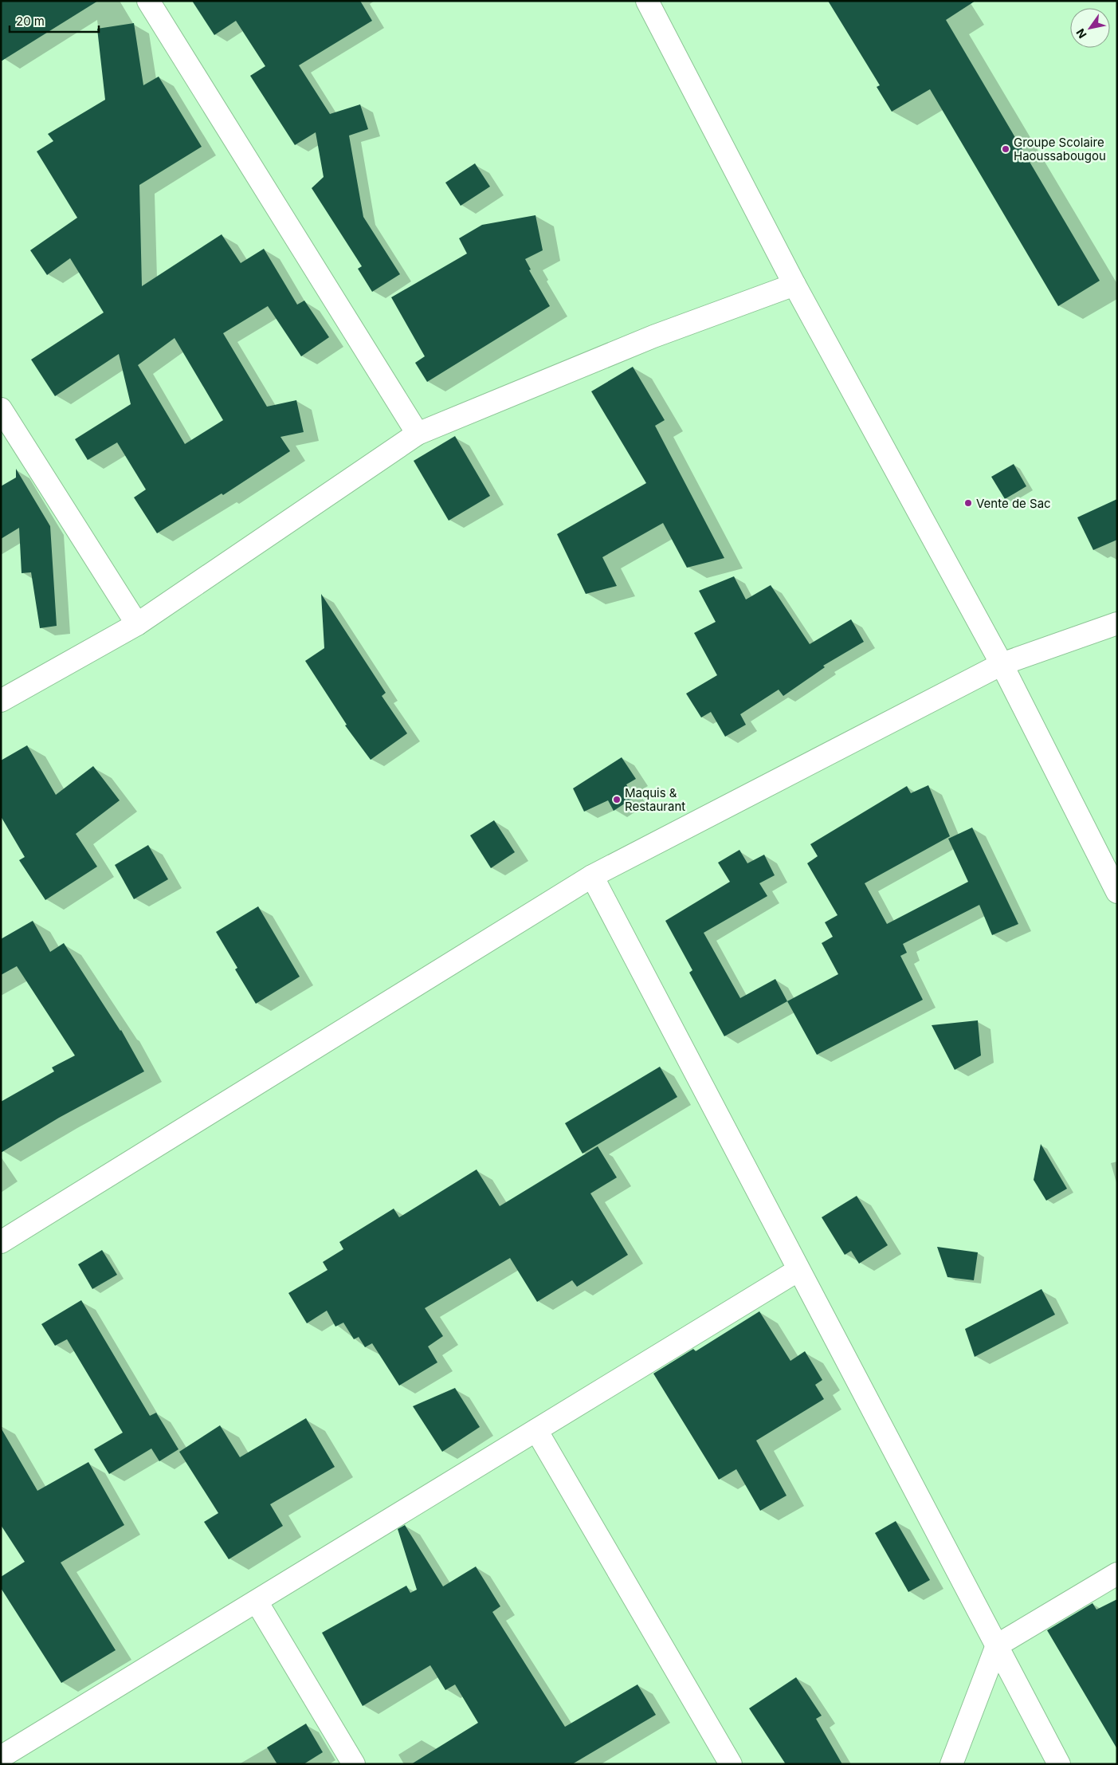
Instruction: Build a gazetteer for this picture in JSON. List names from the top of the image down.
{
  "places": ["Groupe Scolaire Haoussabougou", "Vente de Sac", "Maquis & Restaurant"],
  "scale_bar": "20 m",
  "north": "bottom left"
}
